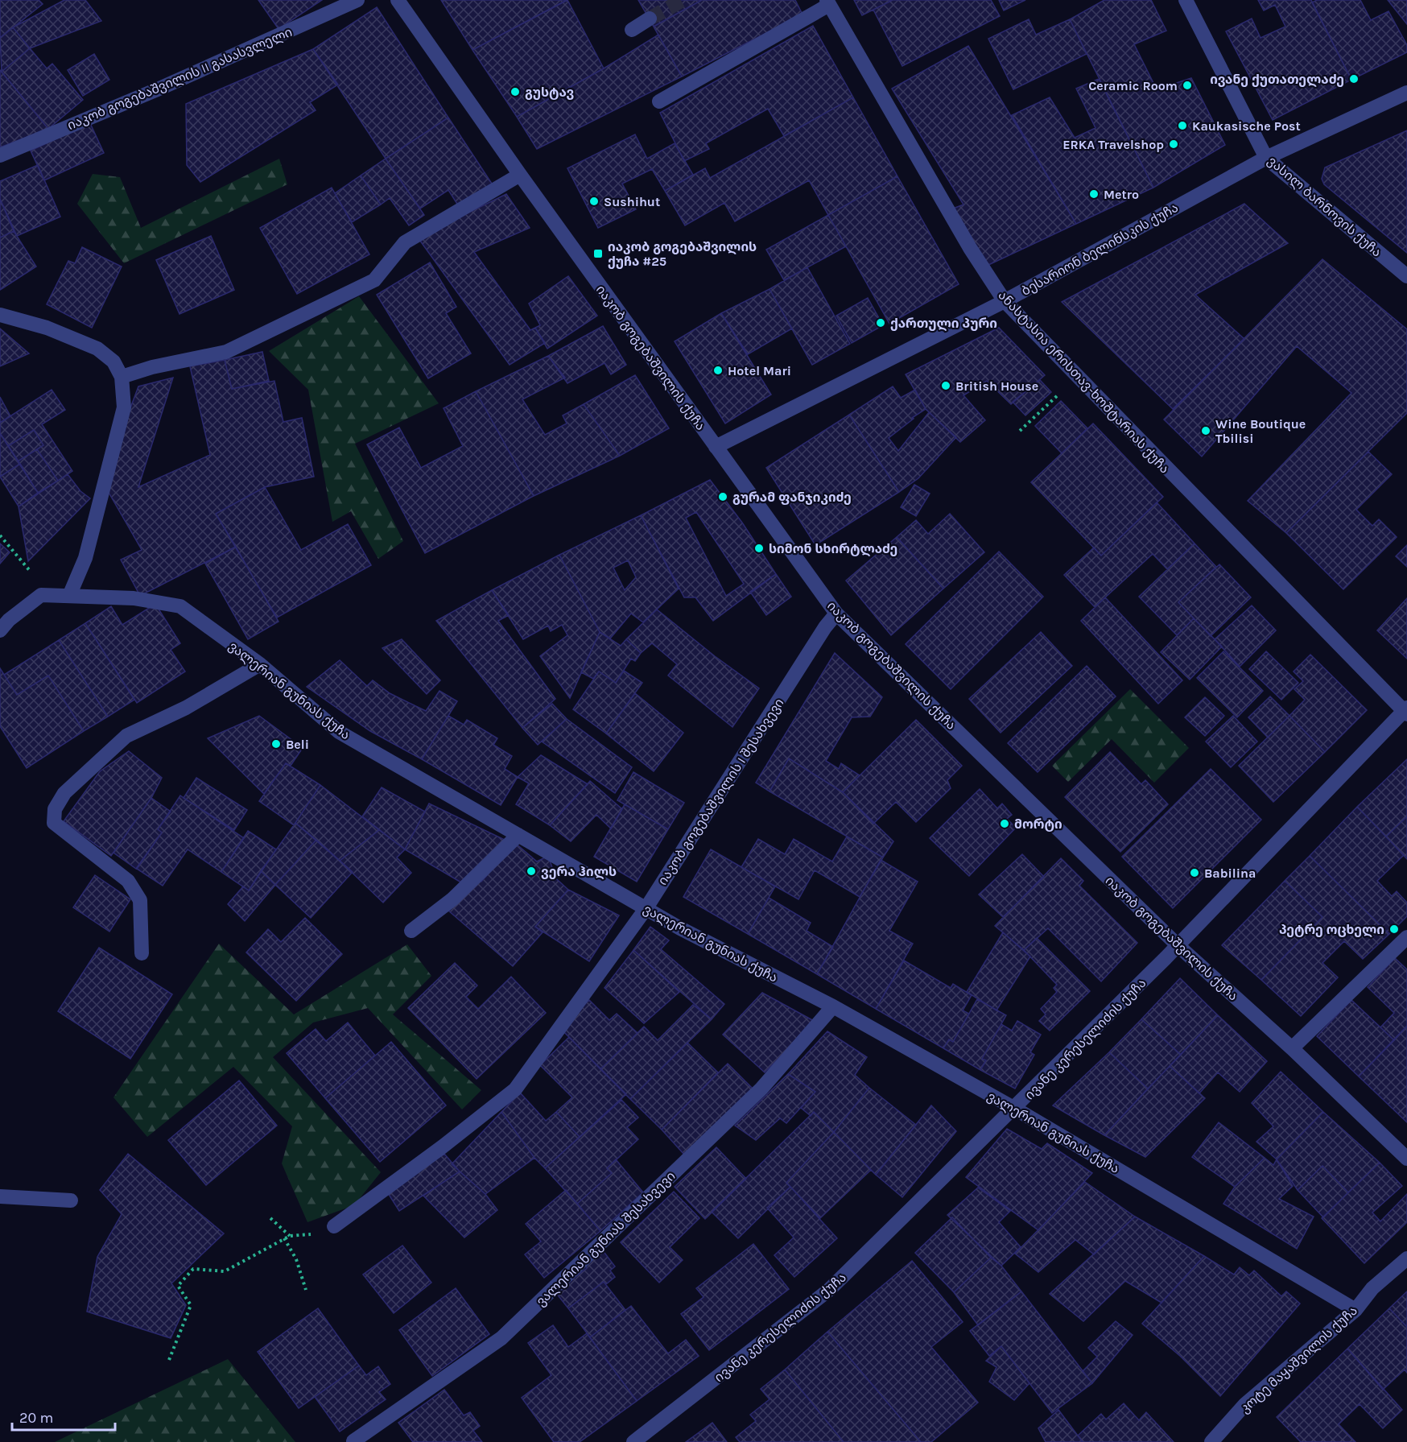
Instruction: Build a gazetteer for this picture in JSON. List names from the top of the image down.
{
  "streets": {
    "street": [
      "იაკობ გოგებაშვილის II გასასვლელი",
      "ვასილ ბარნოვის ქუჩა",
      "ბესარიონ ბელინსკის ქუჩა",
      "იაკობ გოგებაშვილის ქუჩა",
      "ანასტასია ერისთავ-ხოშტარიას ქუჩა",
      "ვალერიან გუნიას ქუჩა",
      "იაკობ გოგებაშვილის I შესახვევი",
      "ივანე კერესელიძის ქუჩა",
      "ვალერიან გუნიას შესახვევი",
      "კოტე მაყაშვილის ქუჩა"
    ]
  },
  "crossings": [
    ["ვასილ ბარნოვის ქუჩა", "ბესარიონ ბელინსკის ქუჩა"],
    ["ბესარიონ ბელინსკის ქუჩა", "იაკობ გოგებაშვილის ქუჩა"],
    ["ბესარიონ ბელინსკის ქუჩა", "ანასტასია ერისთავ-ხოშტარიას ქუჩა"],
    ["იაკობ გოგებაშვილის ქუჩა", "იაკობ გოგებაშვილის I შესახვევი"],
    ["იაკობ გოგებაშვილის ქუჩა", "ივანე კერესელიძის ქუჩა"],
    ["ანასტასია ერისთავ-ხოშტარიას ქუჩა", "ივანე კერესელიძის ქუჩა"],
    ["ვალერიან გუნიას ქუჩა", "იაკობ გოგებაშვილის I შესახვევი"],
    ["ვალერიან გუნიას ქუჩა", "ივანე კერესელიძის ქუჩა"],
    ["ვალერიან გუნიას ქუჩა", "ვალერიან გუნიას შესახვევი"],
    ["ვალერიან გუნიას ქუჩა", "კოტე მაყაშვილის ქუჩა"]
  ],
  "places": {
    "other": [
      "ივანე ქუთათელაძე",
      "Ceramic Room",
      "გუსტავ",
      "Kaukasische Post",
      "ERKA Travelshop",
      "Metro",
      "Sushihut",
      "ქართული პური",
      "Hotel Mari",
      "British House",
      "Wine Boutique Tbilisi",
      "გურამ ფანჯიკიძე",
      "სიმონ სხირტლაძე",
      "Beli",
      "მორტი",
      "ვერა ჰილს",
      "Babilina",
      "პეტრე ოცხელი"
    ],
    "transit": ["იაკობ გოგებაშვილის ქუჩა #25"]
  },
  "scale_bar": "20 m"
}
